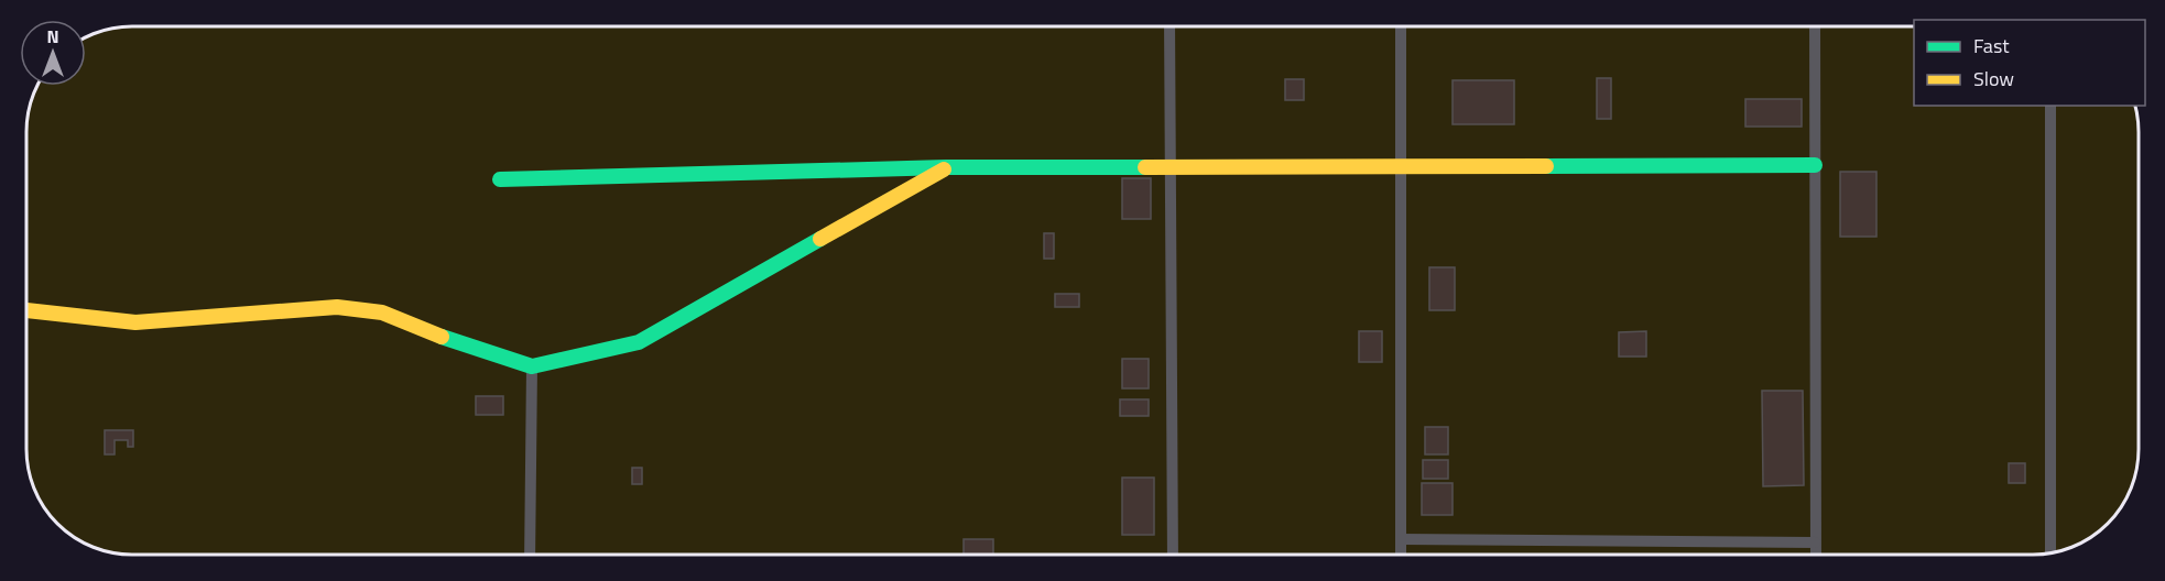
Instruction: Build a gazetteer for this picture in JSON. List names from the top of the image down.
{
  "legend": ["Fast", "Slow"],
  "north": "top"
}
